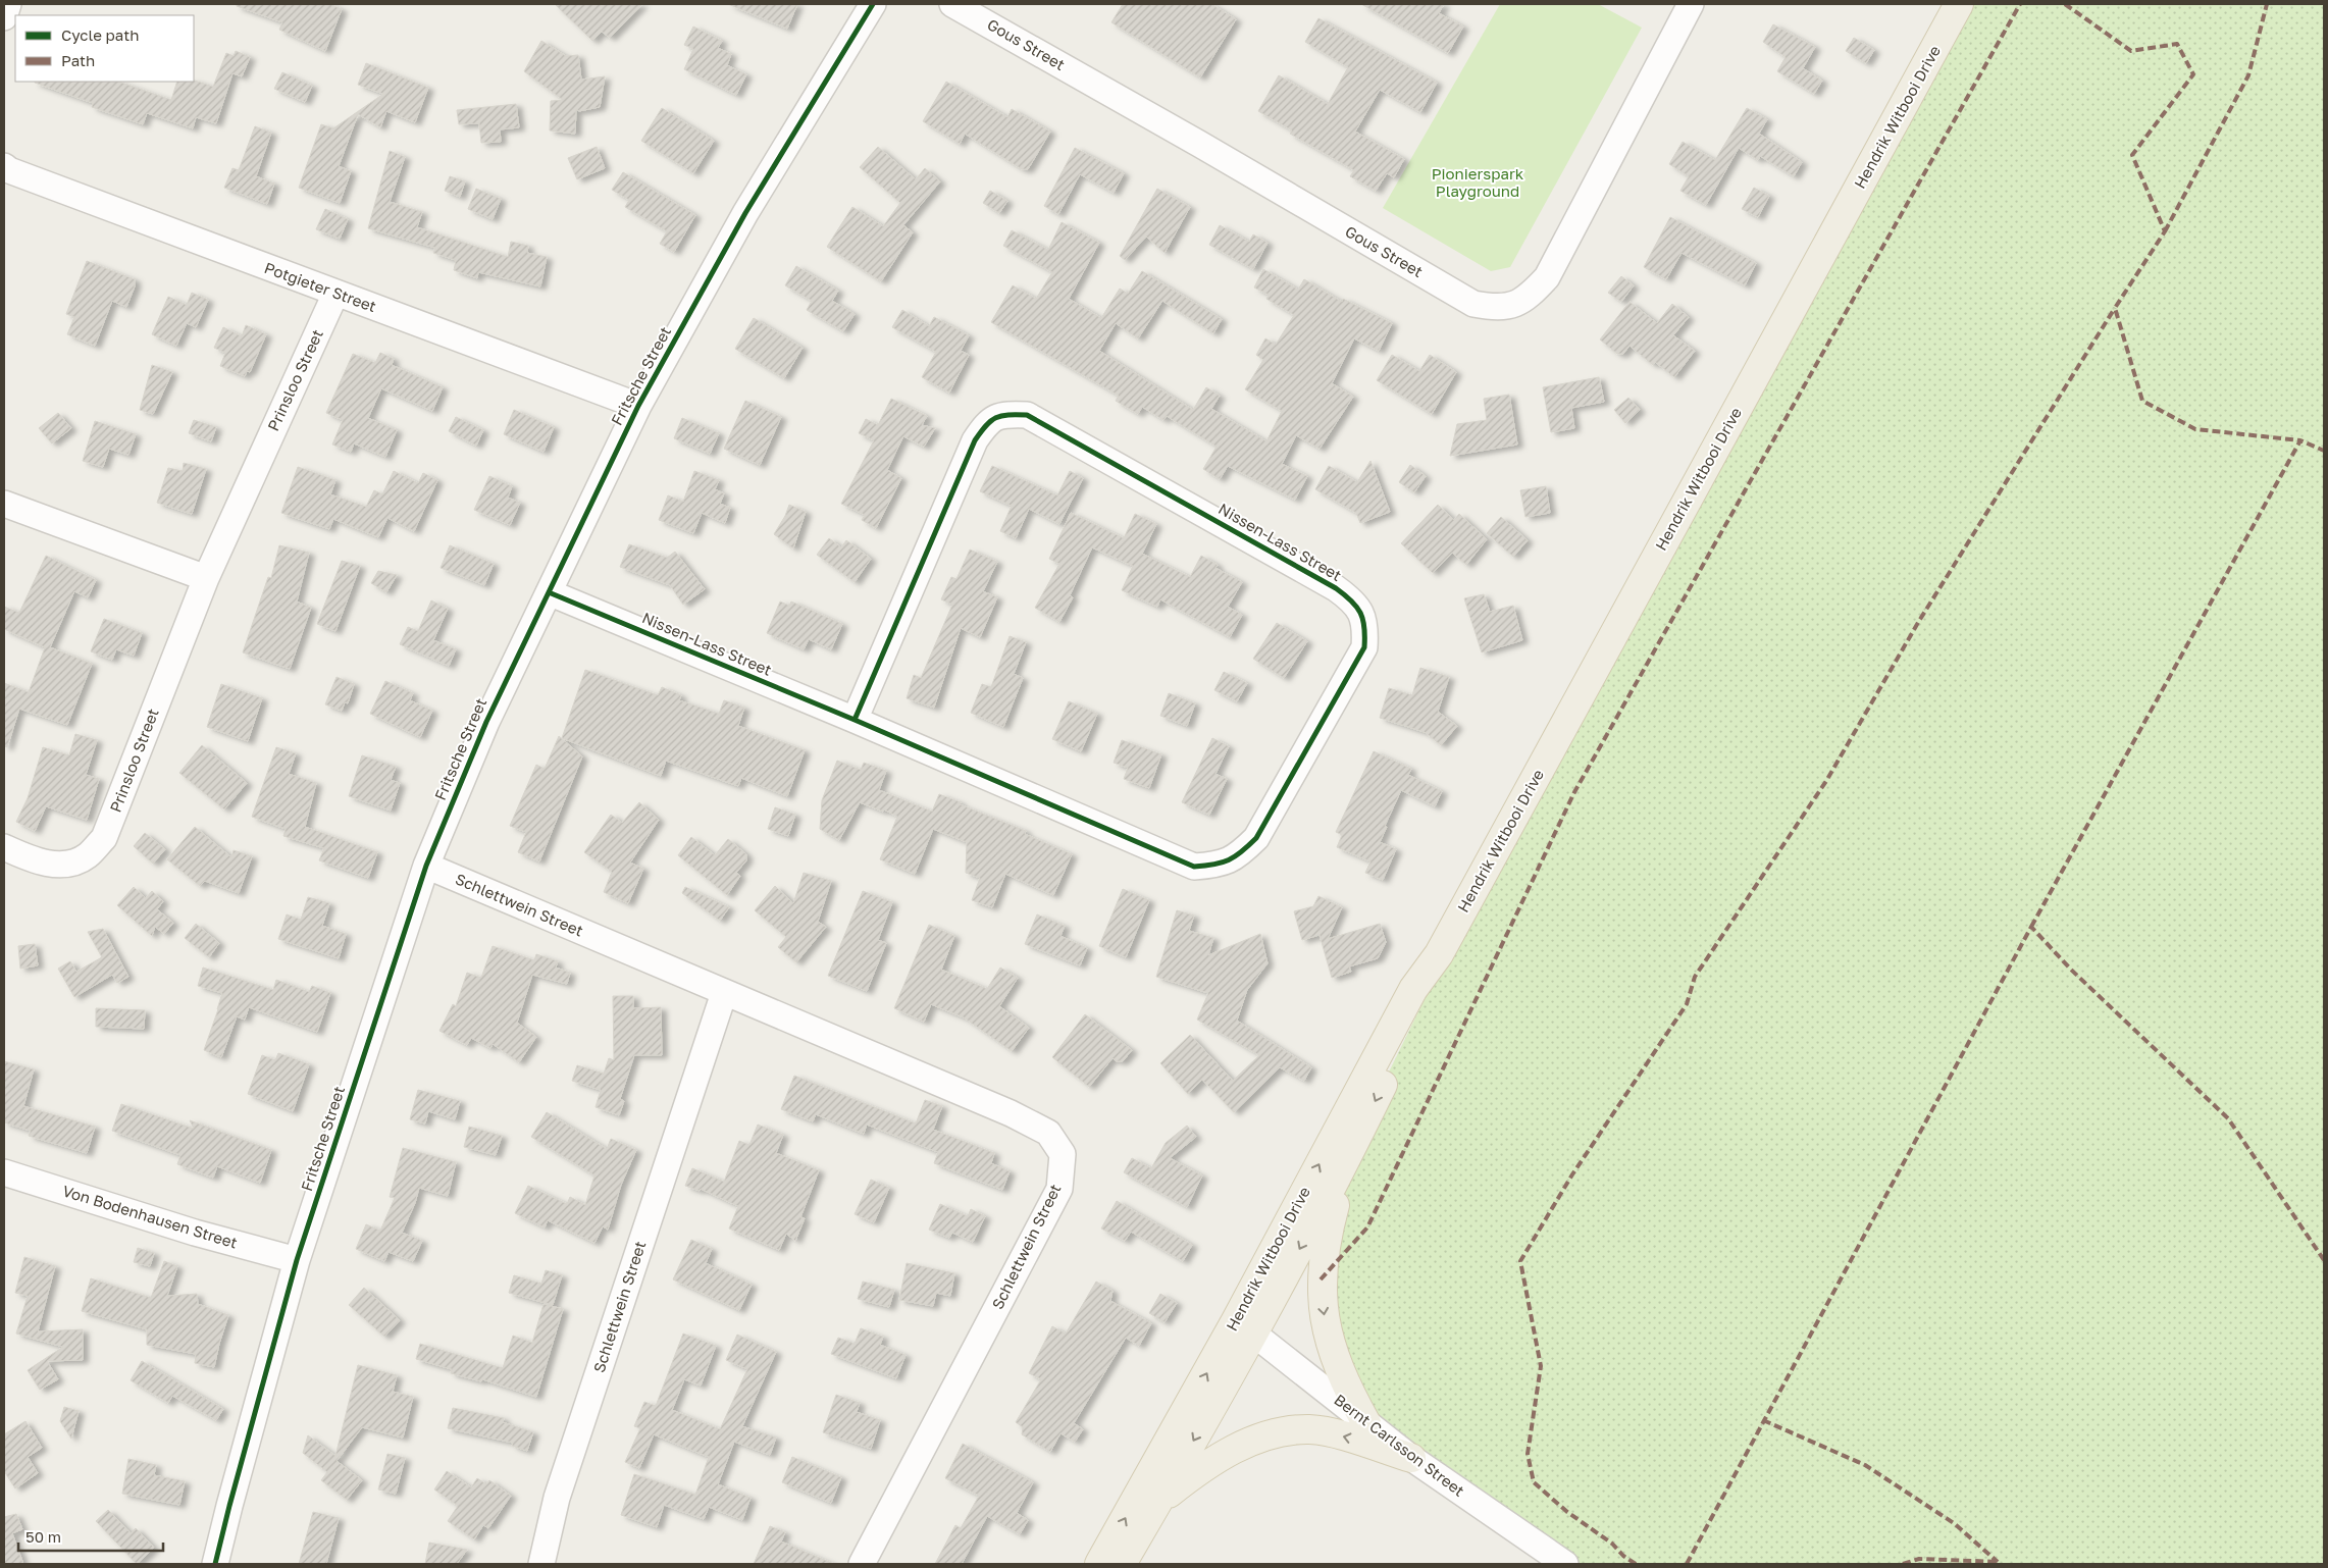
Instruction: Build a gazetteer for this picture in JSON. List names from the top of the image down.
{
  "streets": {
    "main road": ["Hendrik Witbooi Drive"],
    "street": [
      "Gous Street",
      "Potgieter Street",
      "Fritsche Street",
      "Prinsloo Street",
      "Nissen-Lass Street",
      "Schlettwein Street",
      "Von Bodenhausen Street",
      "Bernt Carlsson Street"
    ]
  },
  "crossings": [
    ["Hendrik Witbooi Drive", "Bernt Carlsson Street"],
    ["Potgieter Street", "Fritsche Street"],
    ["Potgieter Street", "Prinsloo Street"],
    ["Fritsche Street", "Nissen-Lass Street"],
    ["Fritsche Street", "Schlettwein Street"],
    ["Fritsche Street", "Von Bodenhausen Street"]
  ],
  "parks": ["Pionierspark Playground"],
  "legend": ["Cycle path", "Path"],
  "scale_bar": "50 m"
}
